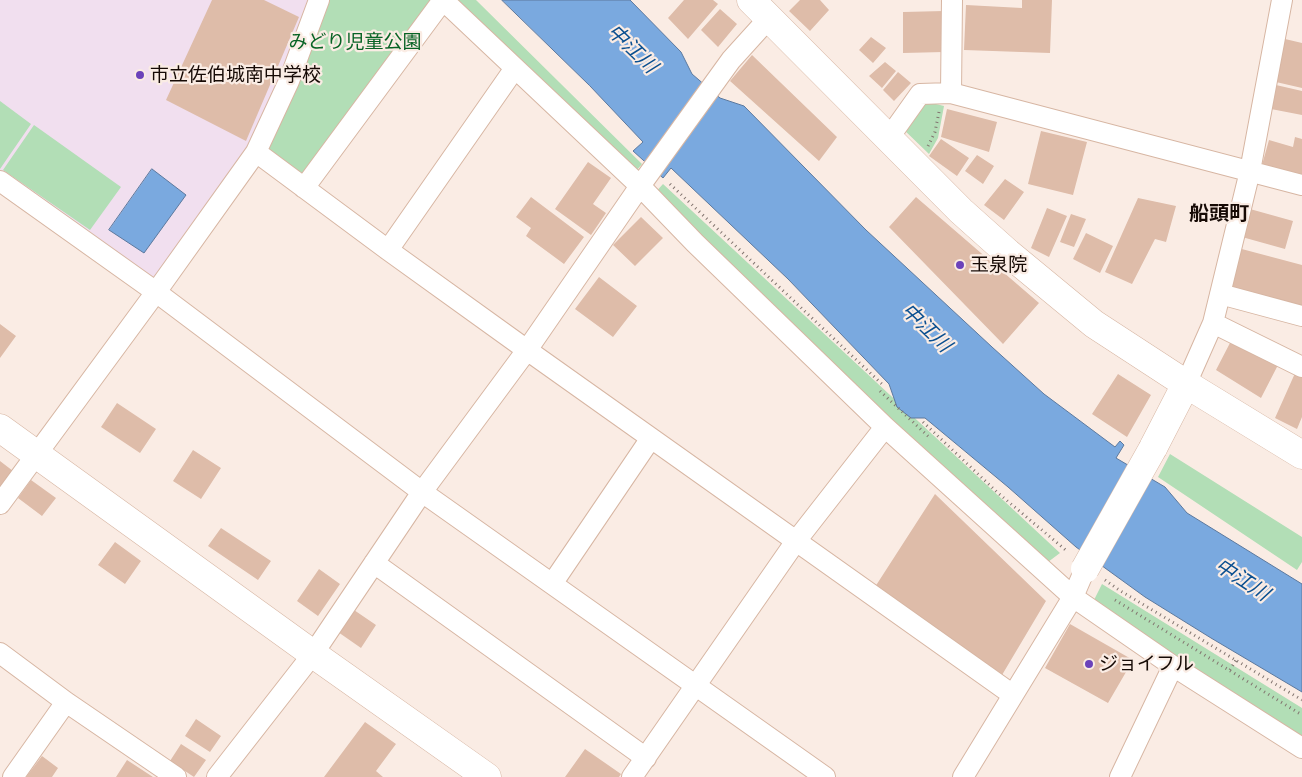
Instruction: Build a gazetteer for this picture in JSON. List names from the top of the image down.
{
  "districts": ["船頭町"],
  "water": ["中江川"],
  "parks": ["みどり児童公園"],
  "places": ["市立佐伯城南中学校", "玉泉院", "ジョイフル"]
}
